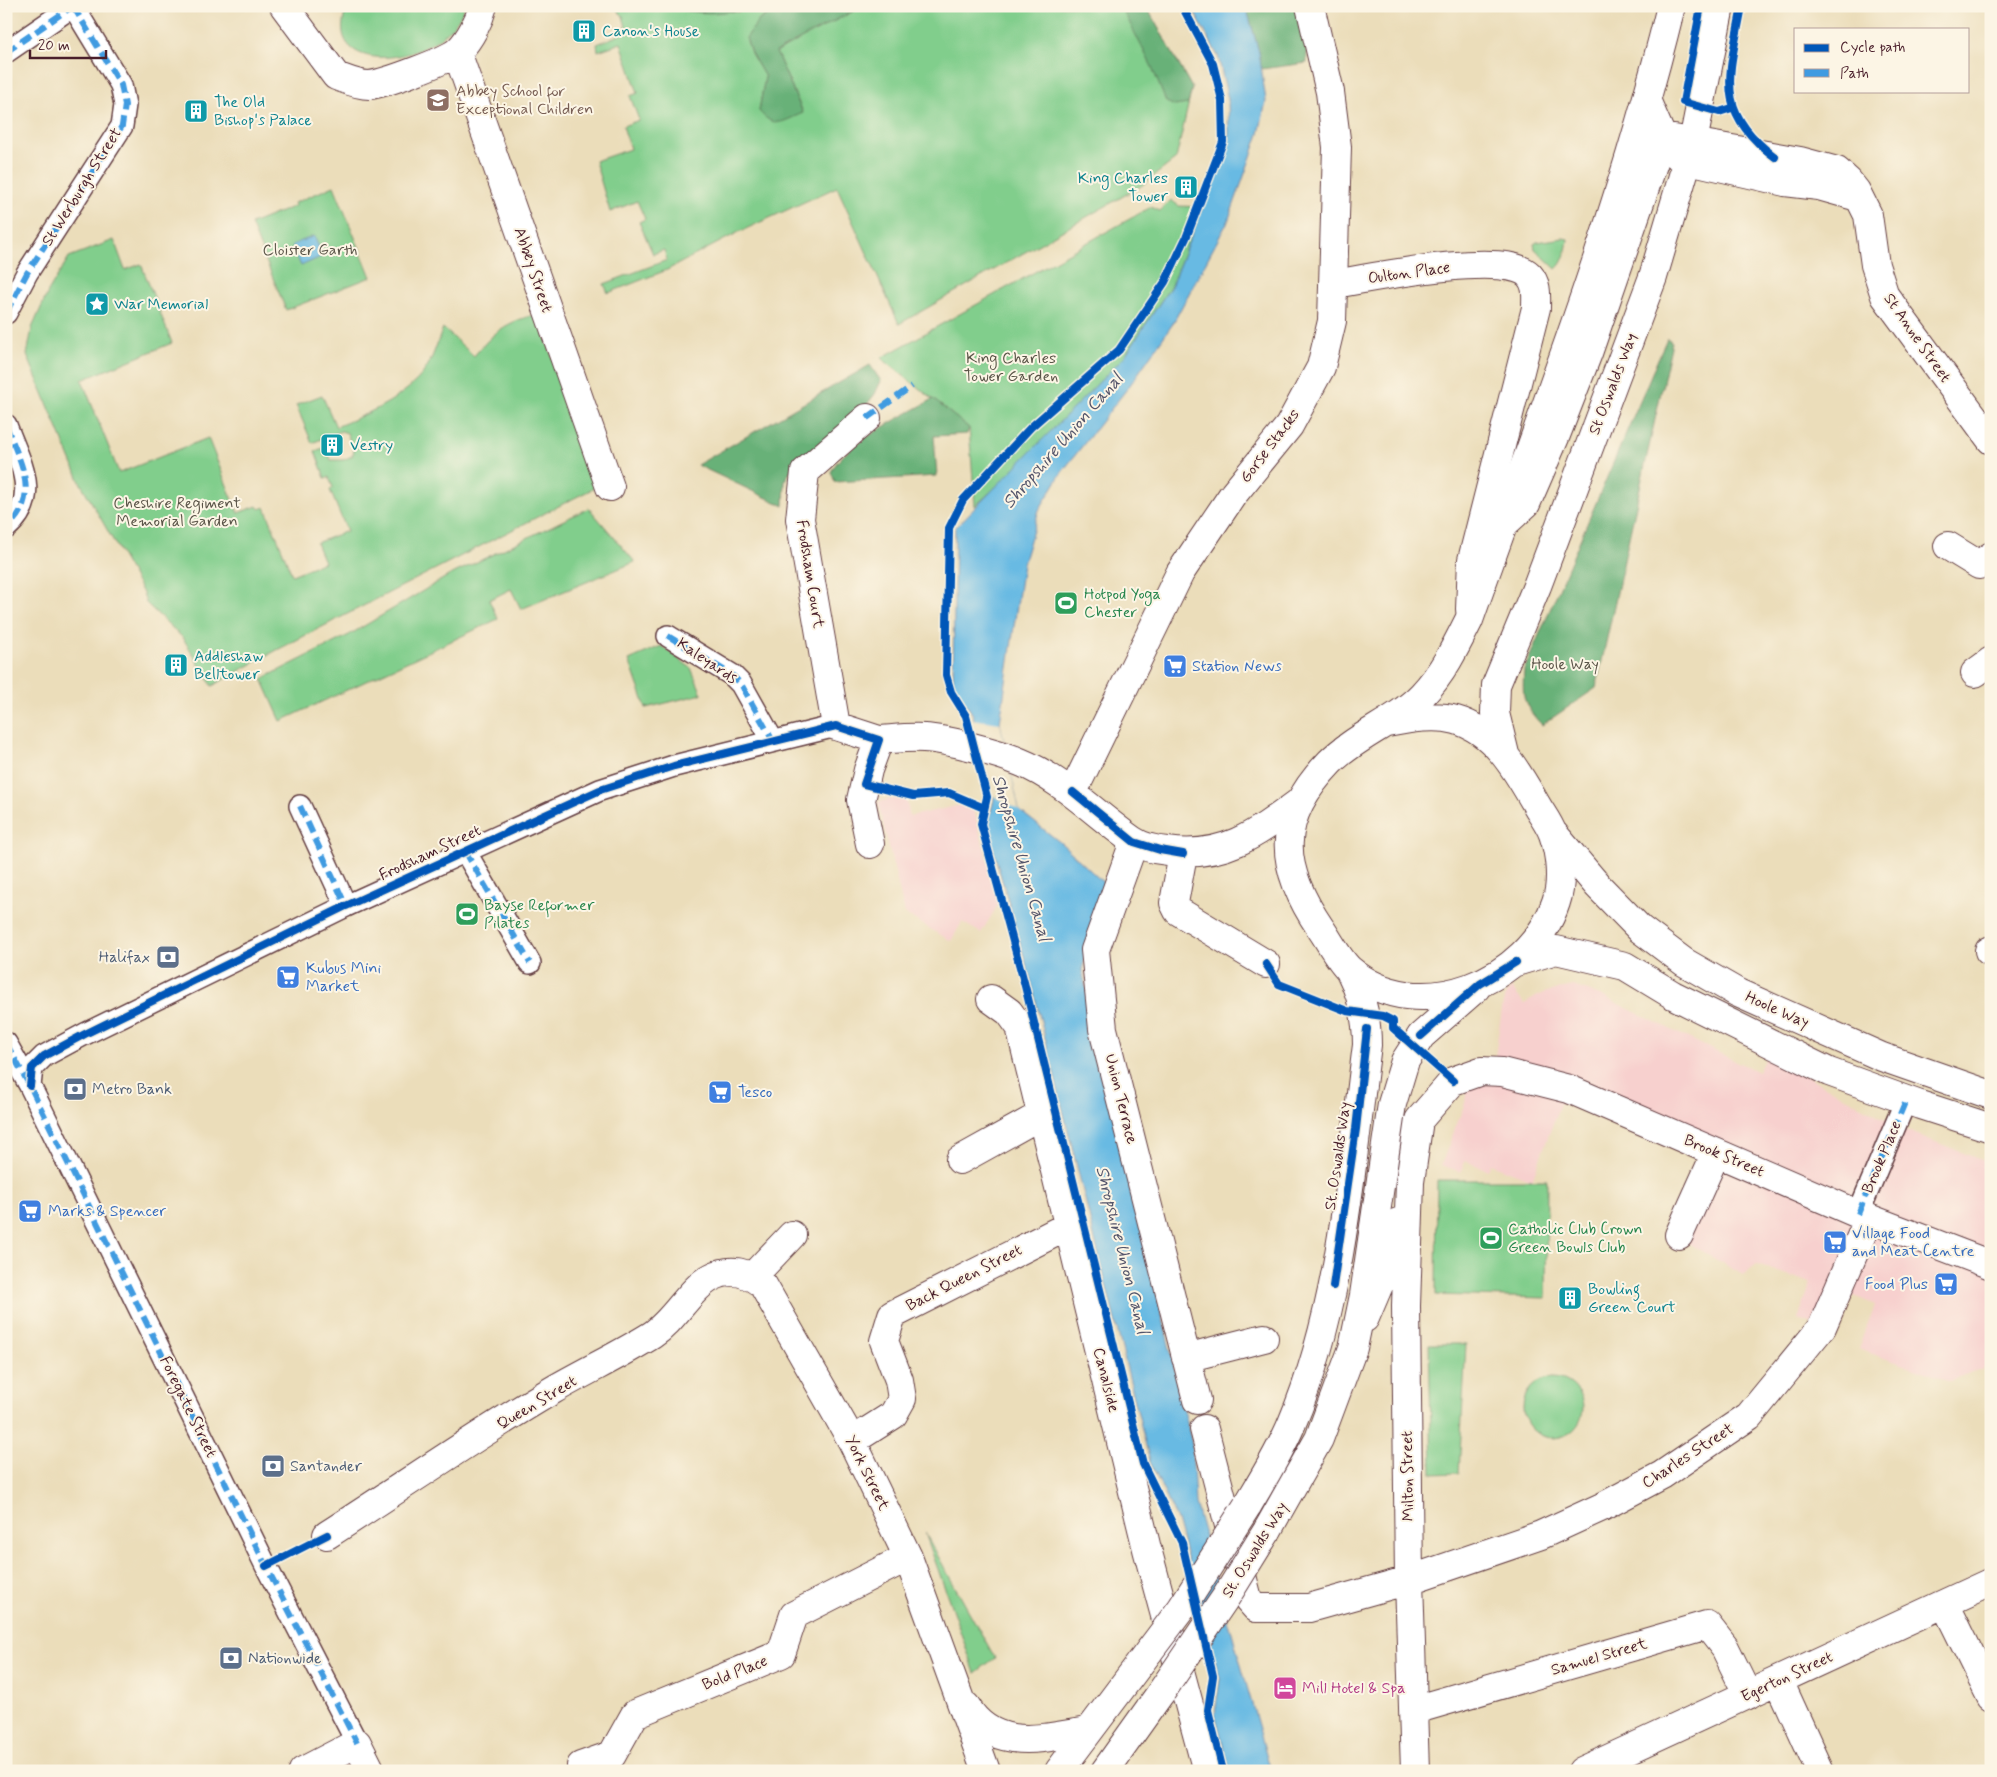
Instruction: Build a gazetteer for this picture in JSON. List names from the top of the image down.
{
  "streets": {
    "main road": [
      "Abbey Street",
      "Oulton Place",
      "St Anne Street",
      "St Oswalds Way",
      "Gorse Stacks",
      "Frodsham Court",
      "Hoole Way",
      "Union Terrace",
      "St. Oswalds Way",
      "Brook Street",
      "Back Queen Street",
      "Canalside",
      "Queen Street",
      "Foregate Street",
      "Charles Street",
      "York Street",
      "Milton Street",
      "Samuel Street",
      "Bold Place",
      "Egerton Street"
    ],
    "street": [
      "St Werburgh Street",
      "Kaleyards",
      "Frodsham Street",
      "Brook Place"
    ]
  },
  "crossings": [
    ["Oulton Place", "Gorse Stacks"],
    ["St Anne Street", "St Oswalds Way"],
    ["Frodsham Court", "Frodsham Street"],
    ["Kaleyards", "Frodsham Street"],
    ["Frodsham Street", "Foregate Street"],
    ["Hoole Way", "Brook Place"],
    ["St. Oswalds Way", "Milton Street"],
    ["Brook Street", "Brook Place"],
    ["Brook Street", "Charles Street"],
    ["Brook Street", "Milton Street"],
    ["Brook Place", "Charles Street"],
    ["Back Queen Street", "Canalside"],
    ["Back Queen Street", "York Street"],
    ["Queen Street", "York Street"],
    ["Charles Street", "Milton Street"],
    ["York Street", "Bold Place"],
    ["Milton Street", "Samuel Street"],
    ["Samuel Street", "Egerton Street"]
  ],
  "water": ["Shropshire Union Canal"],
  "parks": [
    "Cloister Garth",
    "King Charles Tower Garden",
    "Cheshire Regiment Memorial Garden",
    "Hoole Way"
  ],
  "places": {
    "building": [
      "Canon's House",
      "The Old Bishop's Palace",
      "King Charles Tower",
      "Vestry",
      "Addleshaw Belltower",
      "Bowling Green Court"
    ],
    "school or university": ["Abbey School for Exceptional Children"],
    "place": ["War Memorial"],
    "sports": ["Hotpod Yoga Chester", "Bayse Reformer Pilates", "Catholic Club Crown Green Bowls Club"],
    "supermarket": [
      "Station News",
      "Kubus Mini Market",
      "Tesco",
      "Marks & Spencer",
      "Village Food and Meat Centre",
      "Food Plus"
    ],
    "bank": [
      "Halifax",
      "Metro Bank",
      "Santander",
      "Nationwide"
    ],
    "hotel": ["Mill Hotel & Spa"]
  },
  "legend": ["Cycle path", "Path"],
  "scale_bar": "20 m"
}
